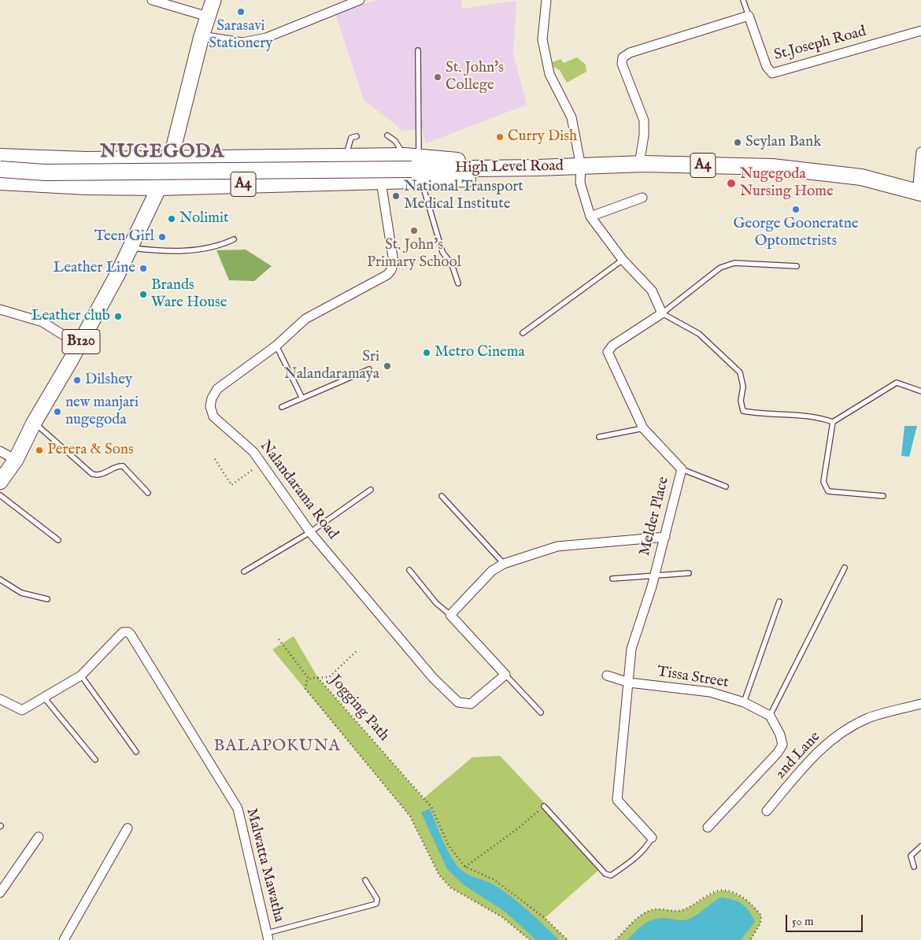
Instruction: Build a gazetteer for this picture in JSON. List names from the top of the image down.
{
  "streets": {
    "highway": ["A4", "High Level Road"],
    "main road": ["B120"],
    "street": [
      "St.Joseph Road",
      "Nalandarama Road",
      "Melder Place",
      "Tissa Street",
      "2nd Lane",
      "Malwatta Mawatha"
    ],
    "path": ["Jogging Path"]
  },
  "crossings": [
    ["A4", "High Level Road"],
    ["A4", "B120"],
    ["A4", "Nalandarama Road"],
    ["Melder Place", "Tissa Street"]
  ],
  "districts": ["NUGEGODA", "BALAPOKUNA"],
  "places": [
    "Sarasavi Stationery",
    "St. John's College",
    "Curry Dish",
    "Seylan Bank",
    "Nugegoda Nursing Home",
    "National Transport Medical Institute",
    "George Gooneratne Optometrists",
    "Nolimit",
    "St. John's Primary School",
    "Teen Girl",
    "Leather Line",
    "Brands Ware House",
    "Leather club",
    "Metro Cinema",
    "Sri Nalandaramaya",
    "Dilshey",
    "new manjari nugegoda",
    "Perera & Sons"
  ],
  "scale_bar": "50 m"
}
